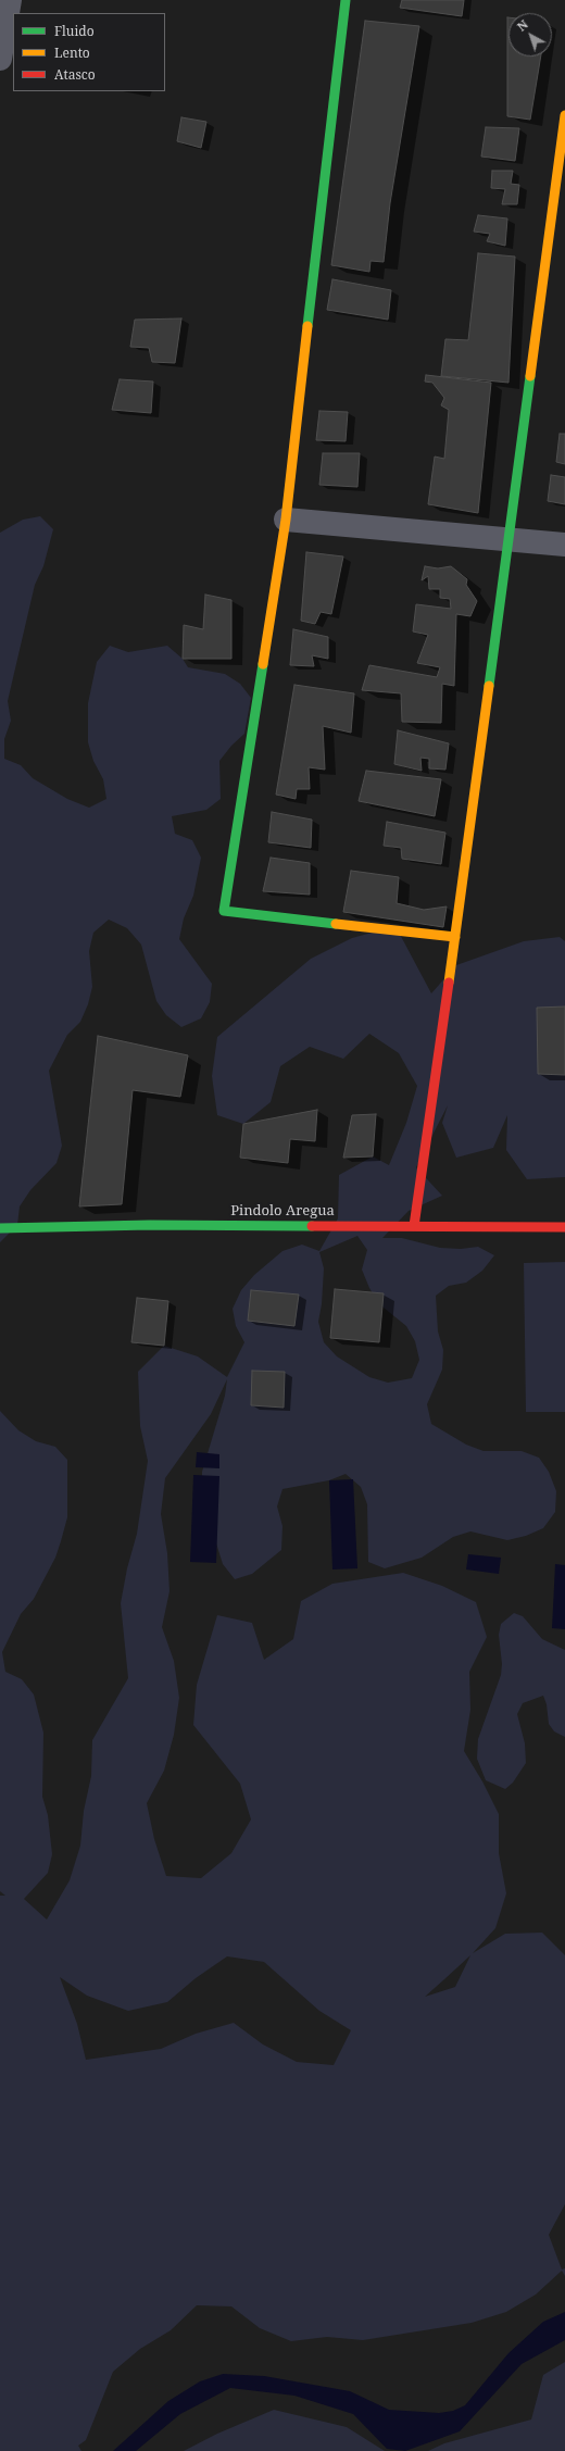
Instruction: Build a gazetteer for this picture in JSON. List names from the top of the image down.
{
  "streets": {
    "street": ["Pindolo Aregua"]
  },
  "legend": ["Fluido", "Lento", "Atasco"],
  "north": "top left"
}
